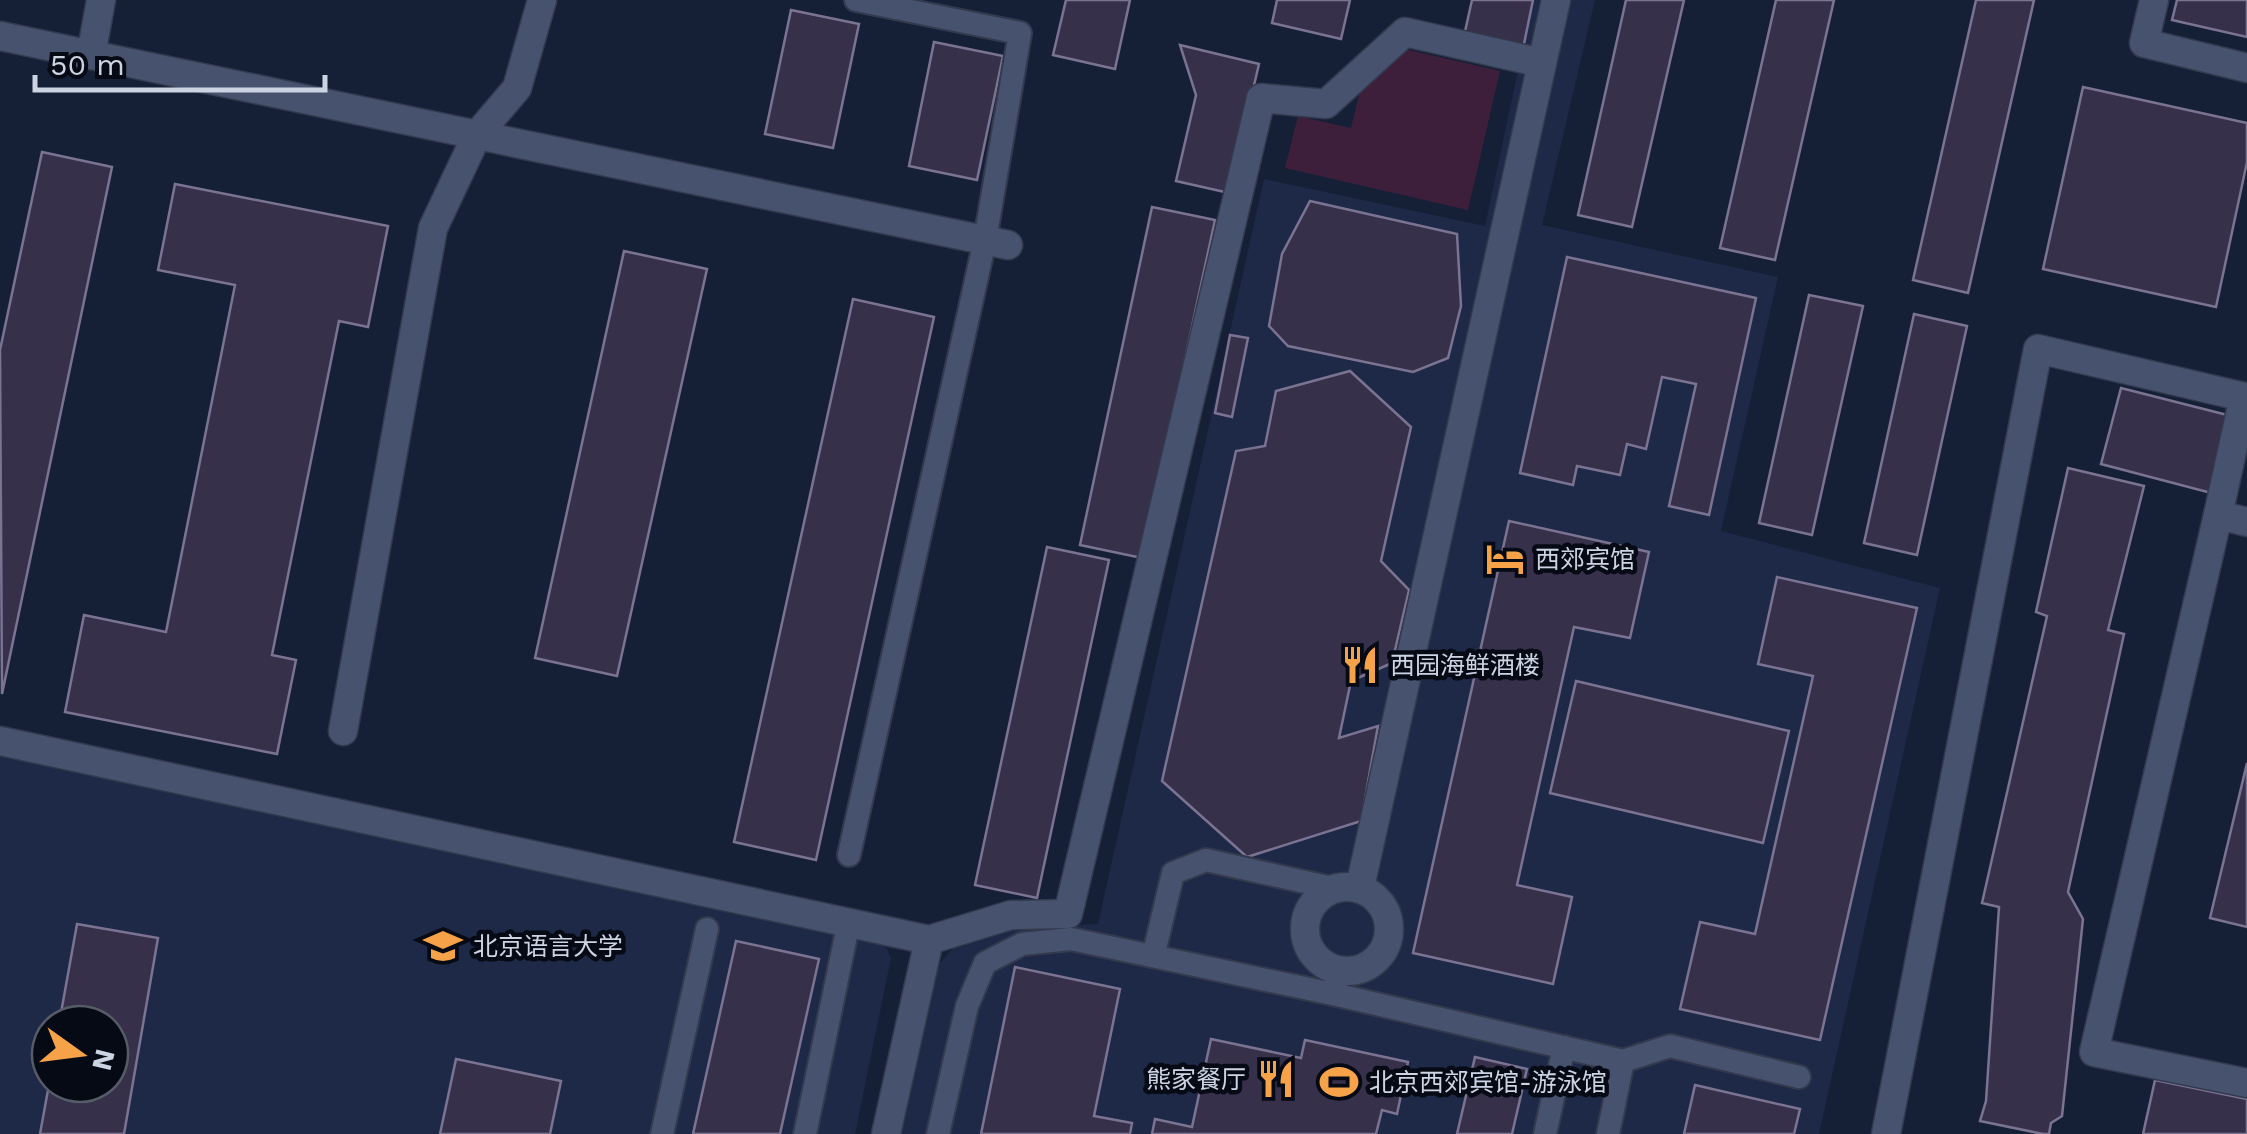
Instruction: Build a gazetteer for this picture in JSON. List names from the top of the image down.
{
  "places": {
    "hotel": ["西郊宾馆"],
    "restaurant": ["西园海鲜酒楼", "熊家餐厅"],
    "school or university": ["北京语言大学"],
    "sports": ["北京西郊宾馆-游泳馆"]
  },
  "scale_bar": "50 m",
  "north": "right"
}
